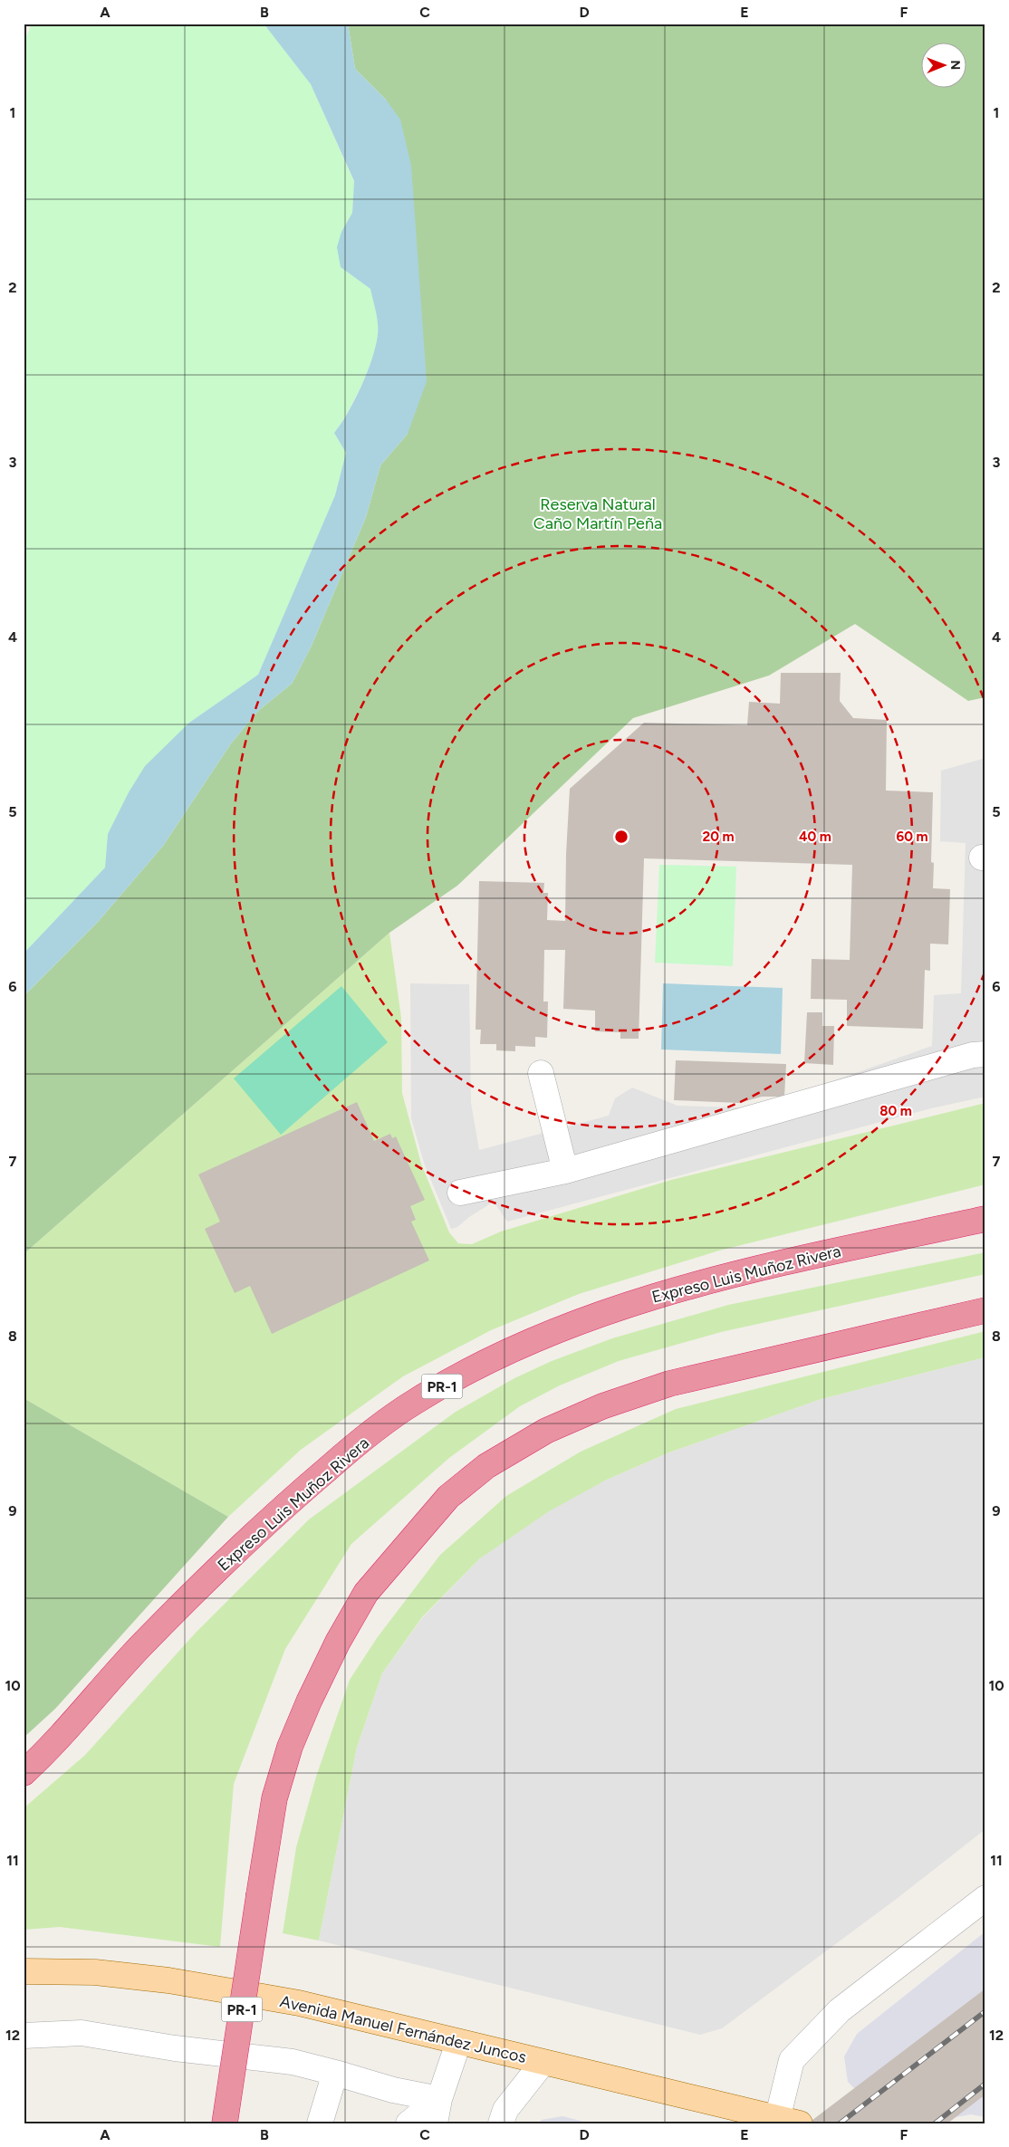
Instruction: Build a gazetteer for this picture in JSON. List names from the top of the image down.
{
  "streets": {
    "highway": ["Expreso Luis Muñoz Rivera", "PR-1"],
    "main road": ["Avenida Manuel Fernández Juncos"]
  },
  "parks": ["Reserva Natural Caño Martín Peña"],
  "north": "right",
  "grid": {
    "columns": [
      "A",
      "B",
      "C",
      "D",
      "E",
      "F"
    ],
    "rows": [
      "1",
      "2",
      "3",
      "4",
      "5",
      "6",
      "7",
      "8",
      "9",
      "10",
      "11",
      "12"
    ]
  },
  "rings": [
    "20 m",
    "40 m",
    "60 m",
    "80 m"
  ]
}
